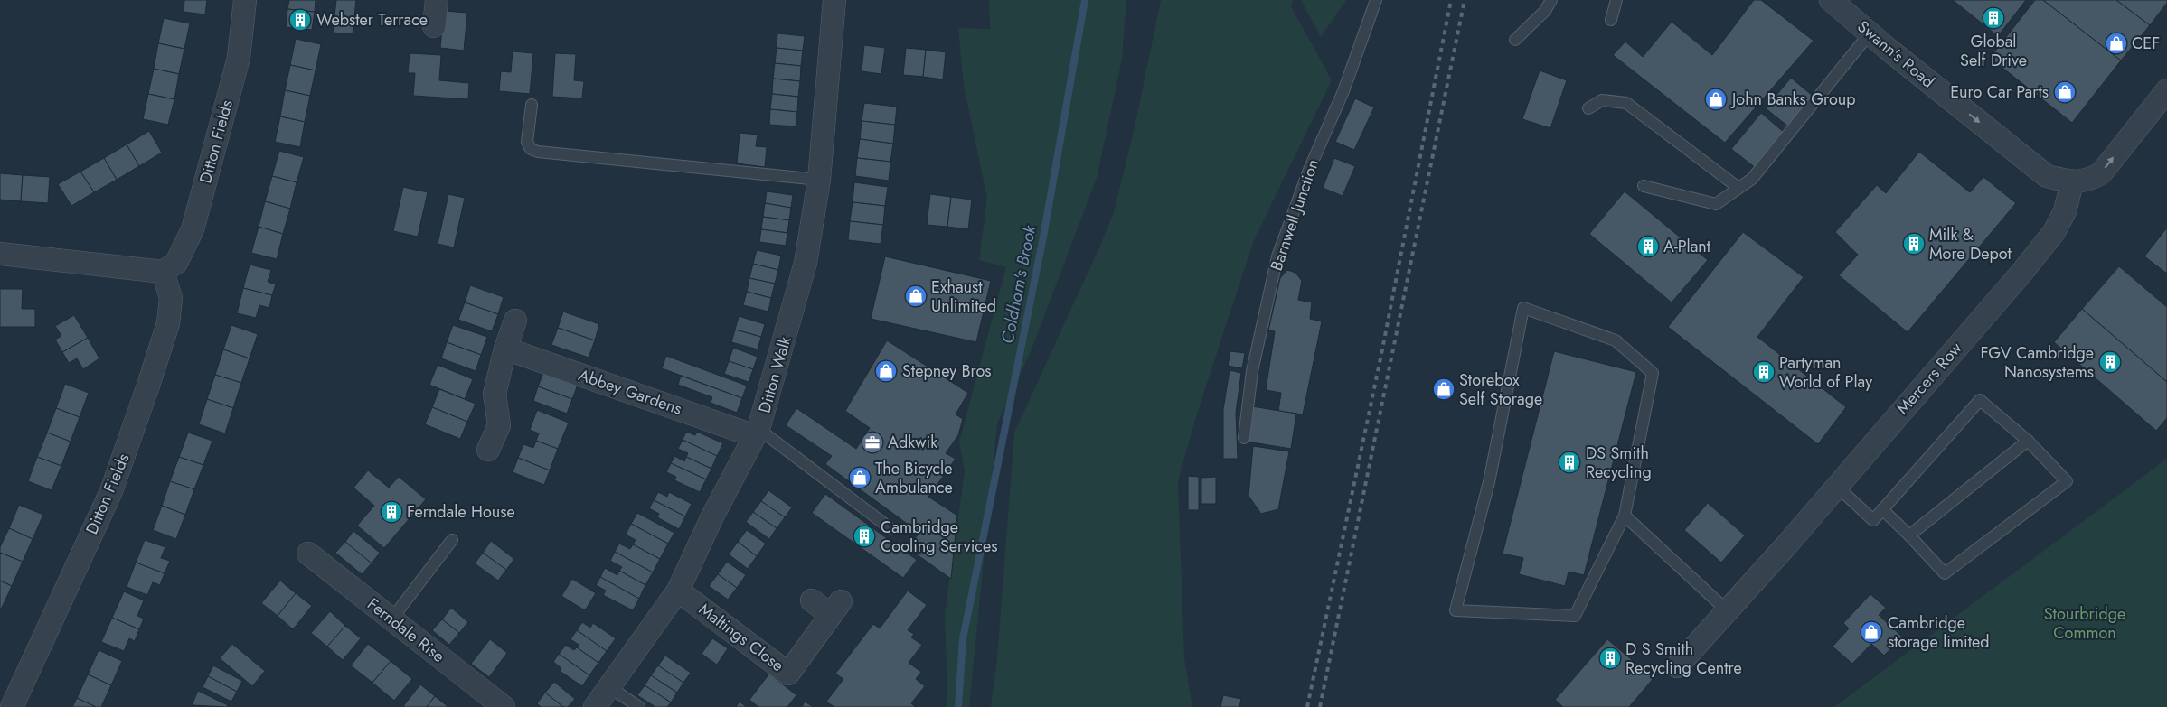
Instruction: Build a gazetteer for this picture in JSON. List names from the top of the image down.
{
  "streets": {
    "street": [
      "Swann's Road",
      "Ditton Fields",
      "Ditton Walk",
      "Mercers Row",
      "Abbey Gardens",
      "Ferndale Rise",
      "Maltings Close"
    ],
    "lane": ["Barnwell Junction"]
  },
  "crossings": [
    ["Swann's Road", "Mercers Row"],
    ["Ditton Walk", "Abbey Gardens"],
    ["Ditton Walk", "Maltings Close"]
  ],
  "one_way": ["Swann's Road"],
  "water": ["Coldham's Brook"],
  "parks": ["Stourbridge Common"],
  "places": {
    "building": [
      "Global Self Drive",
      "Webster Terrace",
      "Milk & More Depot",
      "A-Plant",
      "FGV Cambridge Nanosystems",
      "Partyman World of Play",
      "DS Smith Recycling",
      "Ferndale House",
      "Cambridge Cooling Services",
      "D S Smith Recycling Centre"
    ],
    "shop": [
      "CEF",
      "Euro Car Parts",
      "John Banks Group",
      "Exhaust Unlimited",
      "Stepney Bros",
      "Storebox Self Storage",
      "The Bicycle Ambulance",
      "Cambridge storage limited"
    ],
    "office": ["Adkwik"]
  }
}
